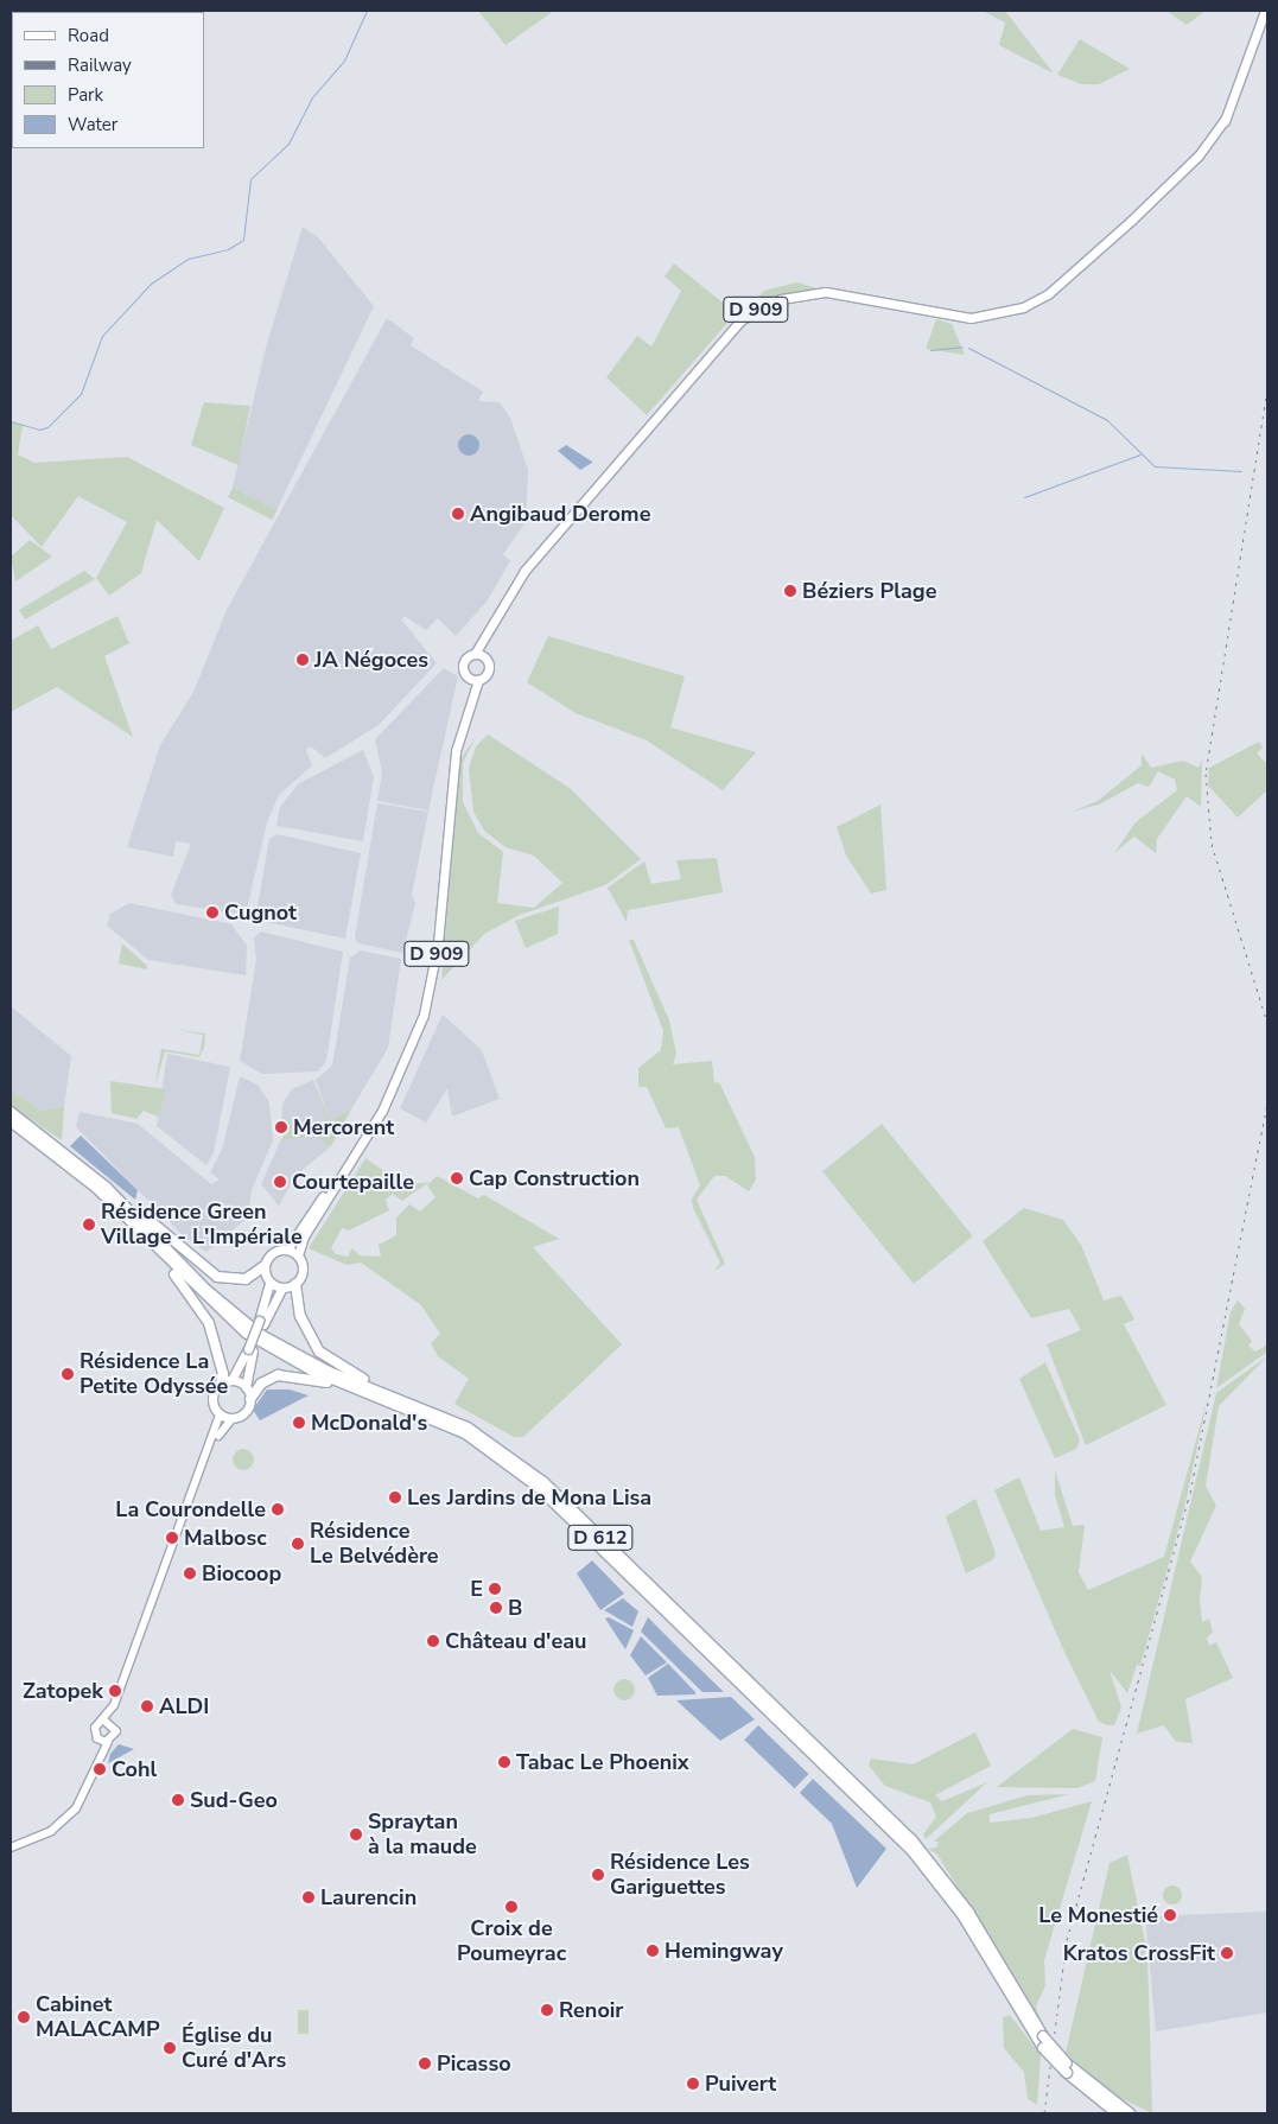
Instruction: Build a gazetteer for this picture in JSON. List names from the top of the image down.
{
  "streets": {
    "highway": ["D 612"],
    "main road": ["D 909"]
  },
  "places": [
    "Angibaud Derome",
    "Béziers Plage",
    "JA Négoces",
    "Cugnot",
    "Mercorent",
    "Cap Construction",
    "Courtepaille",
    "Résidence Green Village - L'Impériale",
    "Résidence La Petite Odyssée",
    "McDonald's",
    "Les Jardins de Mona Lisa",
    "La Courondelle",
    "Malbosc",
    "Résidence Le Belvédère",
    "Biocoop",
    "E",
    "B",
    "Château d'eau",
    "Zatopek",
    "ALDI",
    "Tabac Le Phoenix",
    "Cohl",
    "Sud-Geo",
    "Spraytan à la maude",
    "Résidence Les Gariguettes",
    "Laurencin",
    "Croix de Poumeyrac",
    "Le Monestié",
    "Hemingway",
    "Kratos CrossFit",
    "Renoir",
    "Cabinet MALACAMP",
    "Église du Curé d'Ars",
    "Picasso",
    "Puivert"
  ],
  "legend": [
    "Road",
    "Railway",
    "Park",
    "Water"
  ]
}
